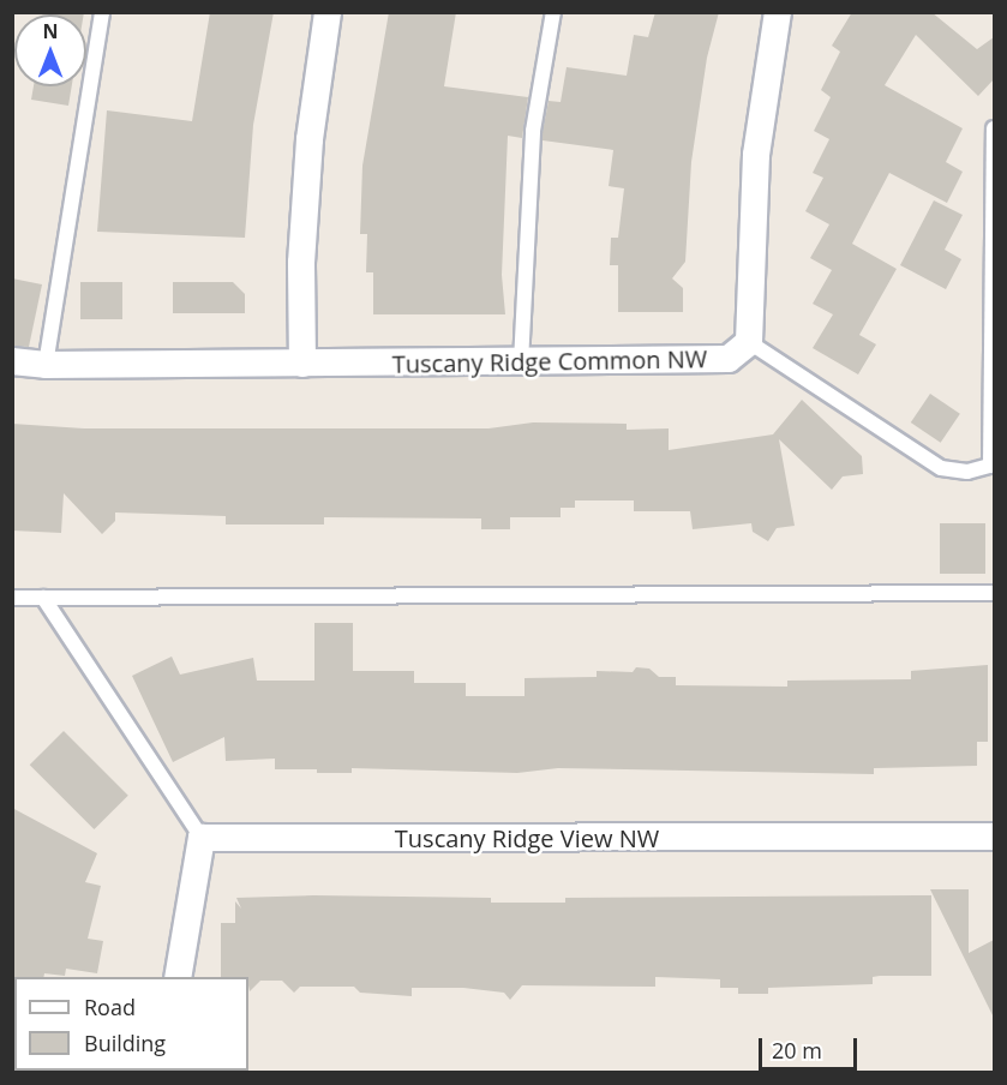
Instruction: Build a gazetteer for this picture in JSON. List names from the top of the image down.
{
  "streets": {
    "street": ["Tuscany Ridge Common NW", "Tuscany Ridge View NW"]
  },
  "legend": ["Road", "Building"],
  "scale_bar": "20 m",
  "north": "top"
}
